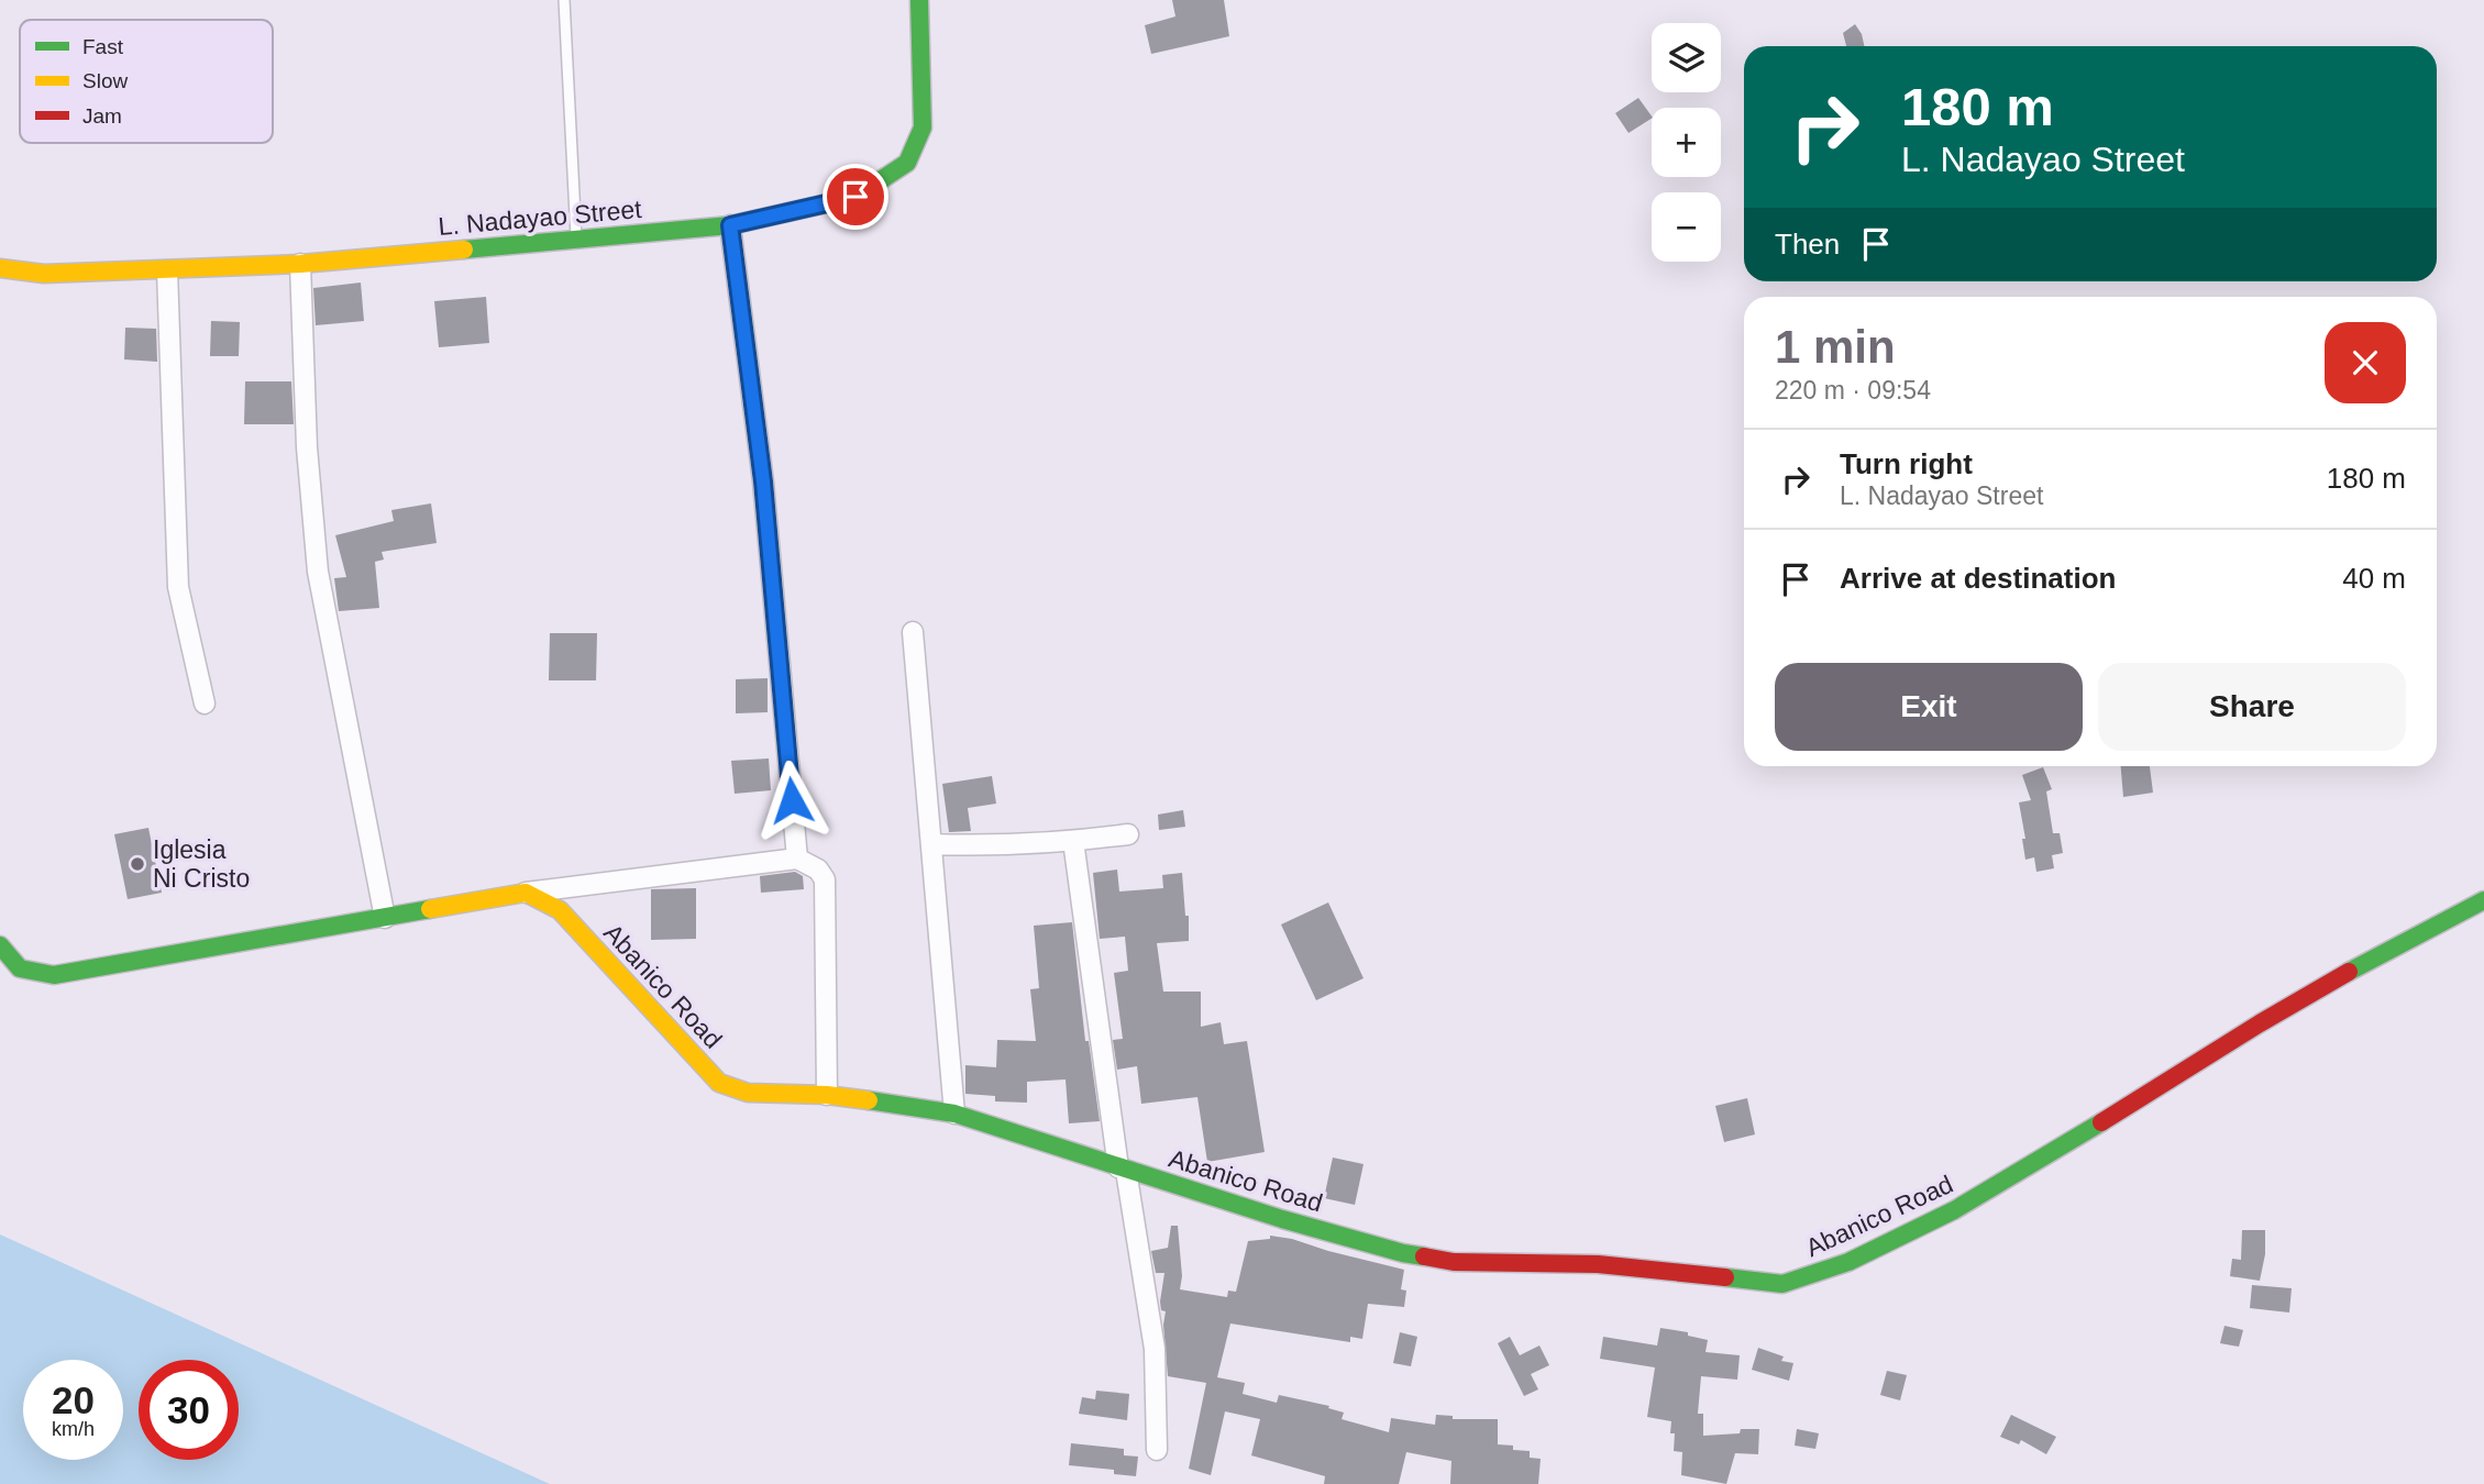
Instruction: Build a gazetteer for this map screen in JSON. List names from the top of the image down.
{
  "streets": {
    "street": ["L. Nadayao Street", "Abanico Road"]
  },
  "places": ["Iglesia Ni Cristo"],
  "legend": ["Fast", "Slow", "Jam"],
  "page": {
    "map_buttons": ["+", "−"],
    "turn": ["180 m", "L. Nadayao Street"],
    "then": "Then",
    "heading": ["1 min", "220 m · 09:54"],
    "list": [
      {
        "name": "Turn right",
        "note": "L. Nadayao Street",
        "value": "180 m"
      },
      {
        "name": "Arrive at destination",
        "value": "40 m"
      }
    ],
    "buttons": ["Exit", "Share"],
    "speed": "20 km/h",
    "limit": "30"
  }
}
